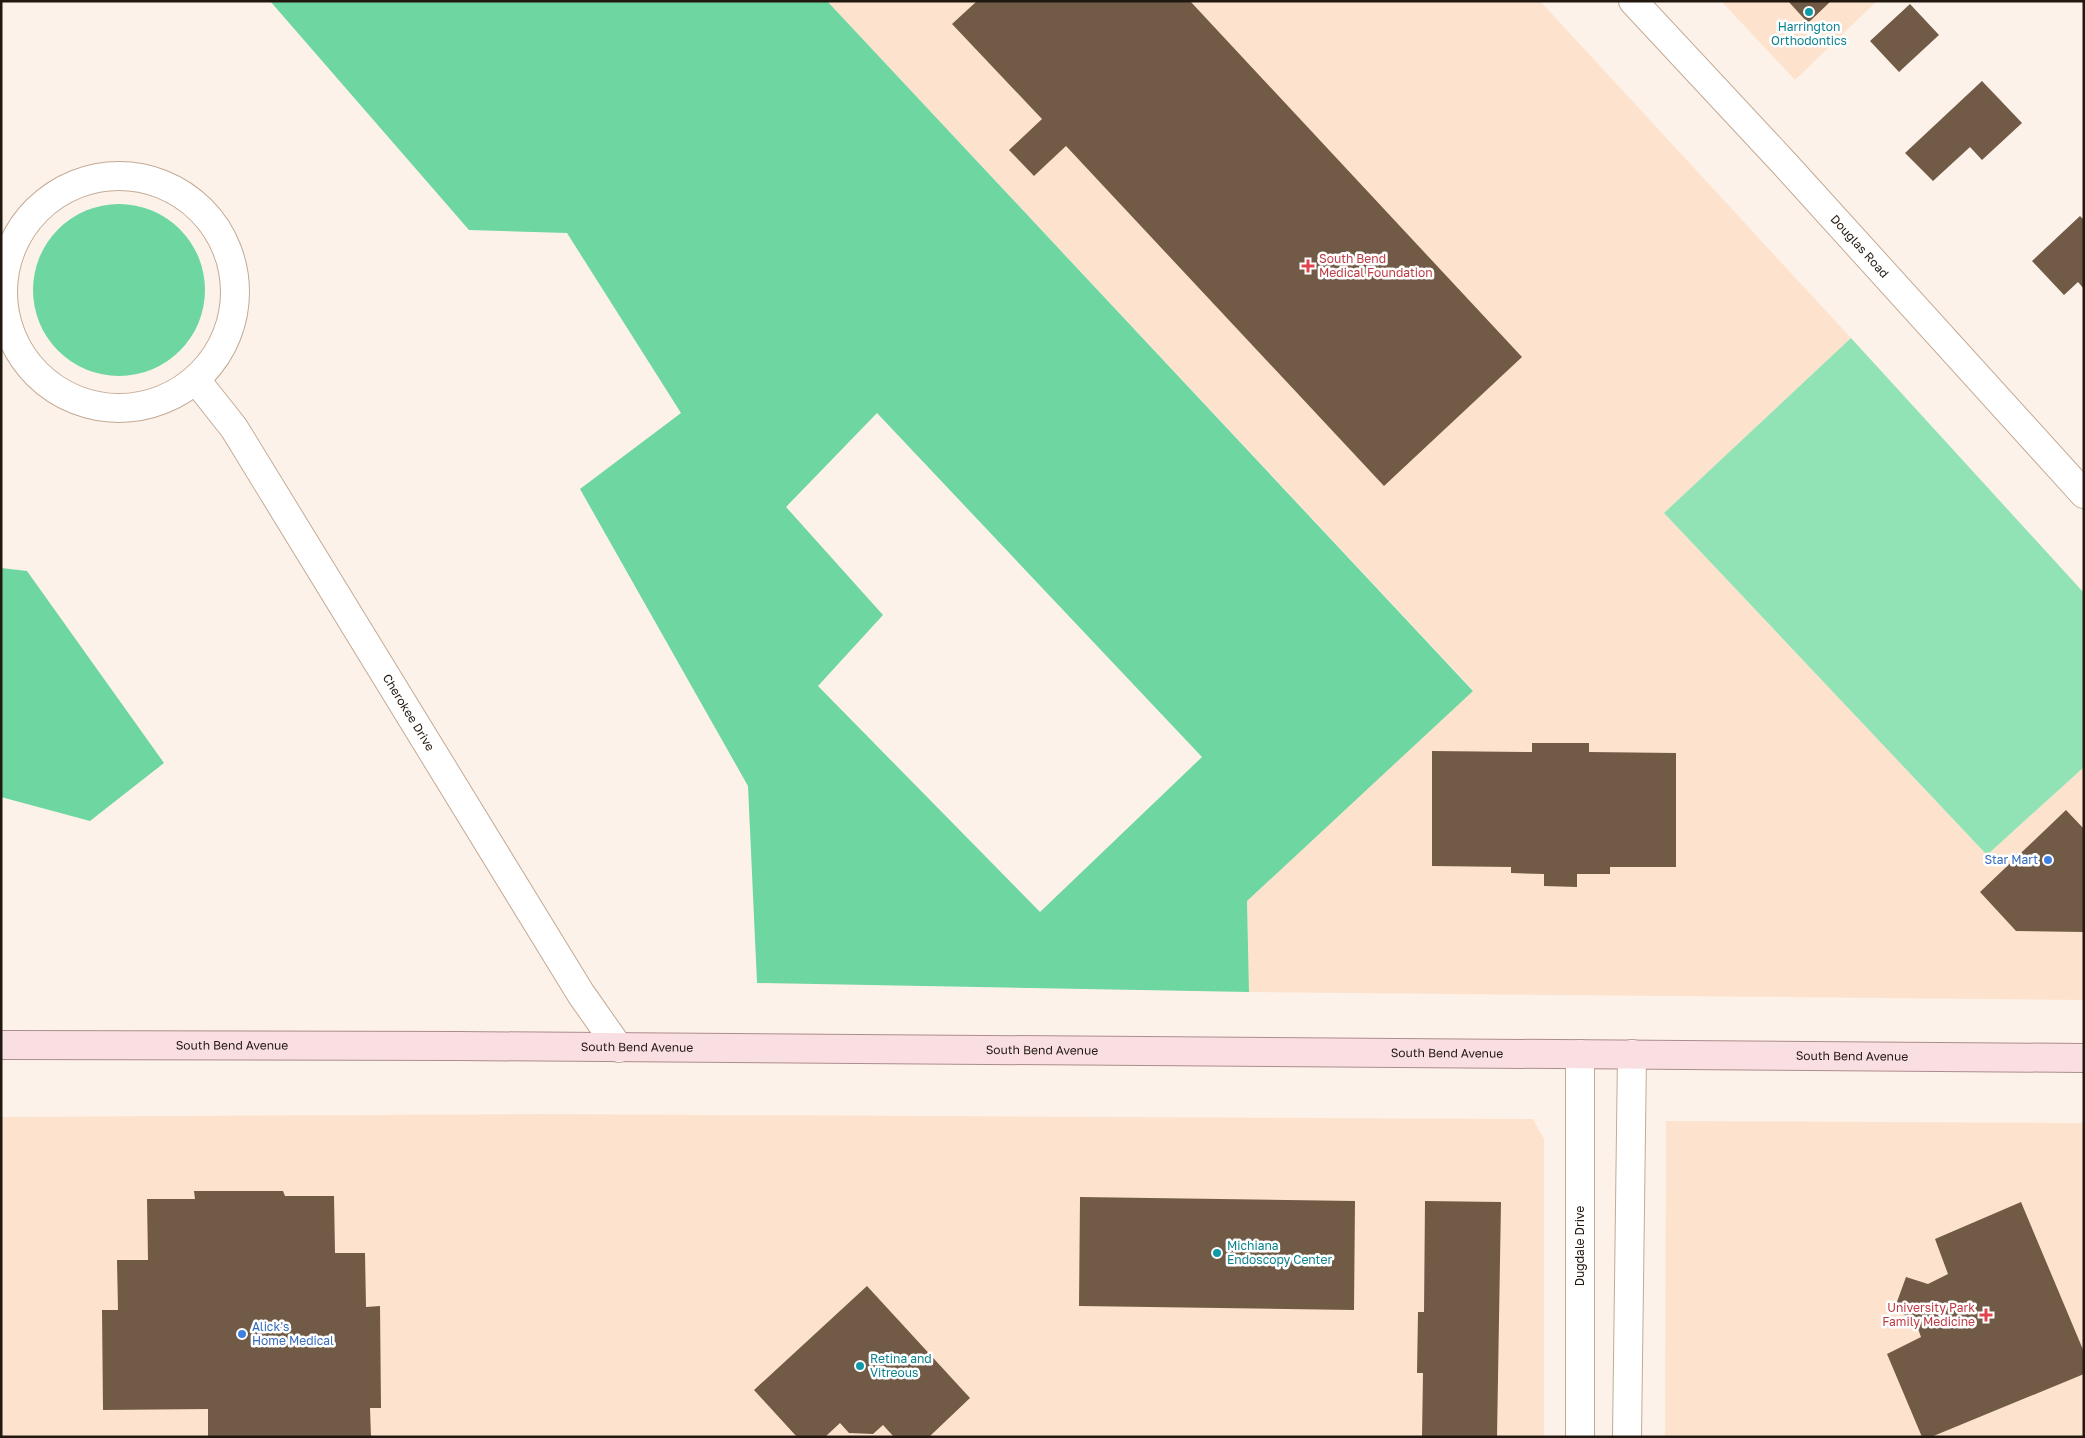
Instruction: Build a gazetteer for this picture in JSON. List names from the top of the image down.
{
  "streets": {
    "main road": ["South Bend Avenue"],
    "street": ["Douglas Road", "Cherokee Drive", "Dugdale Drive"]
  },
  "crossings": [
    ["Cherokee Drive", "South Bend Avenue"],
    ["South Bend Avenue", "Dugdale Drive"]
  ],
  "places": {
    "other": [
      "Harrington Orthodontics",
      "Star Mart",
      "Michiana Endoscopy Center",
      "Alick's Home Medical",
      "Retina and Vitreous"
    ],
    "health": ["South Bend Medical Foundation", "University Park Family Medicine"]
  }
}
